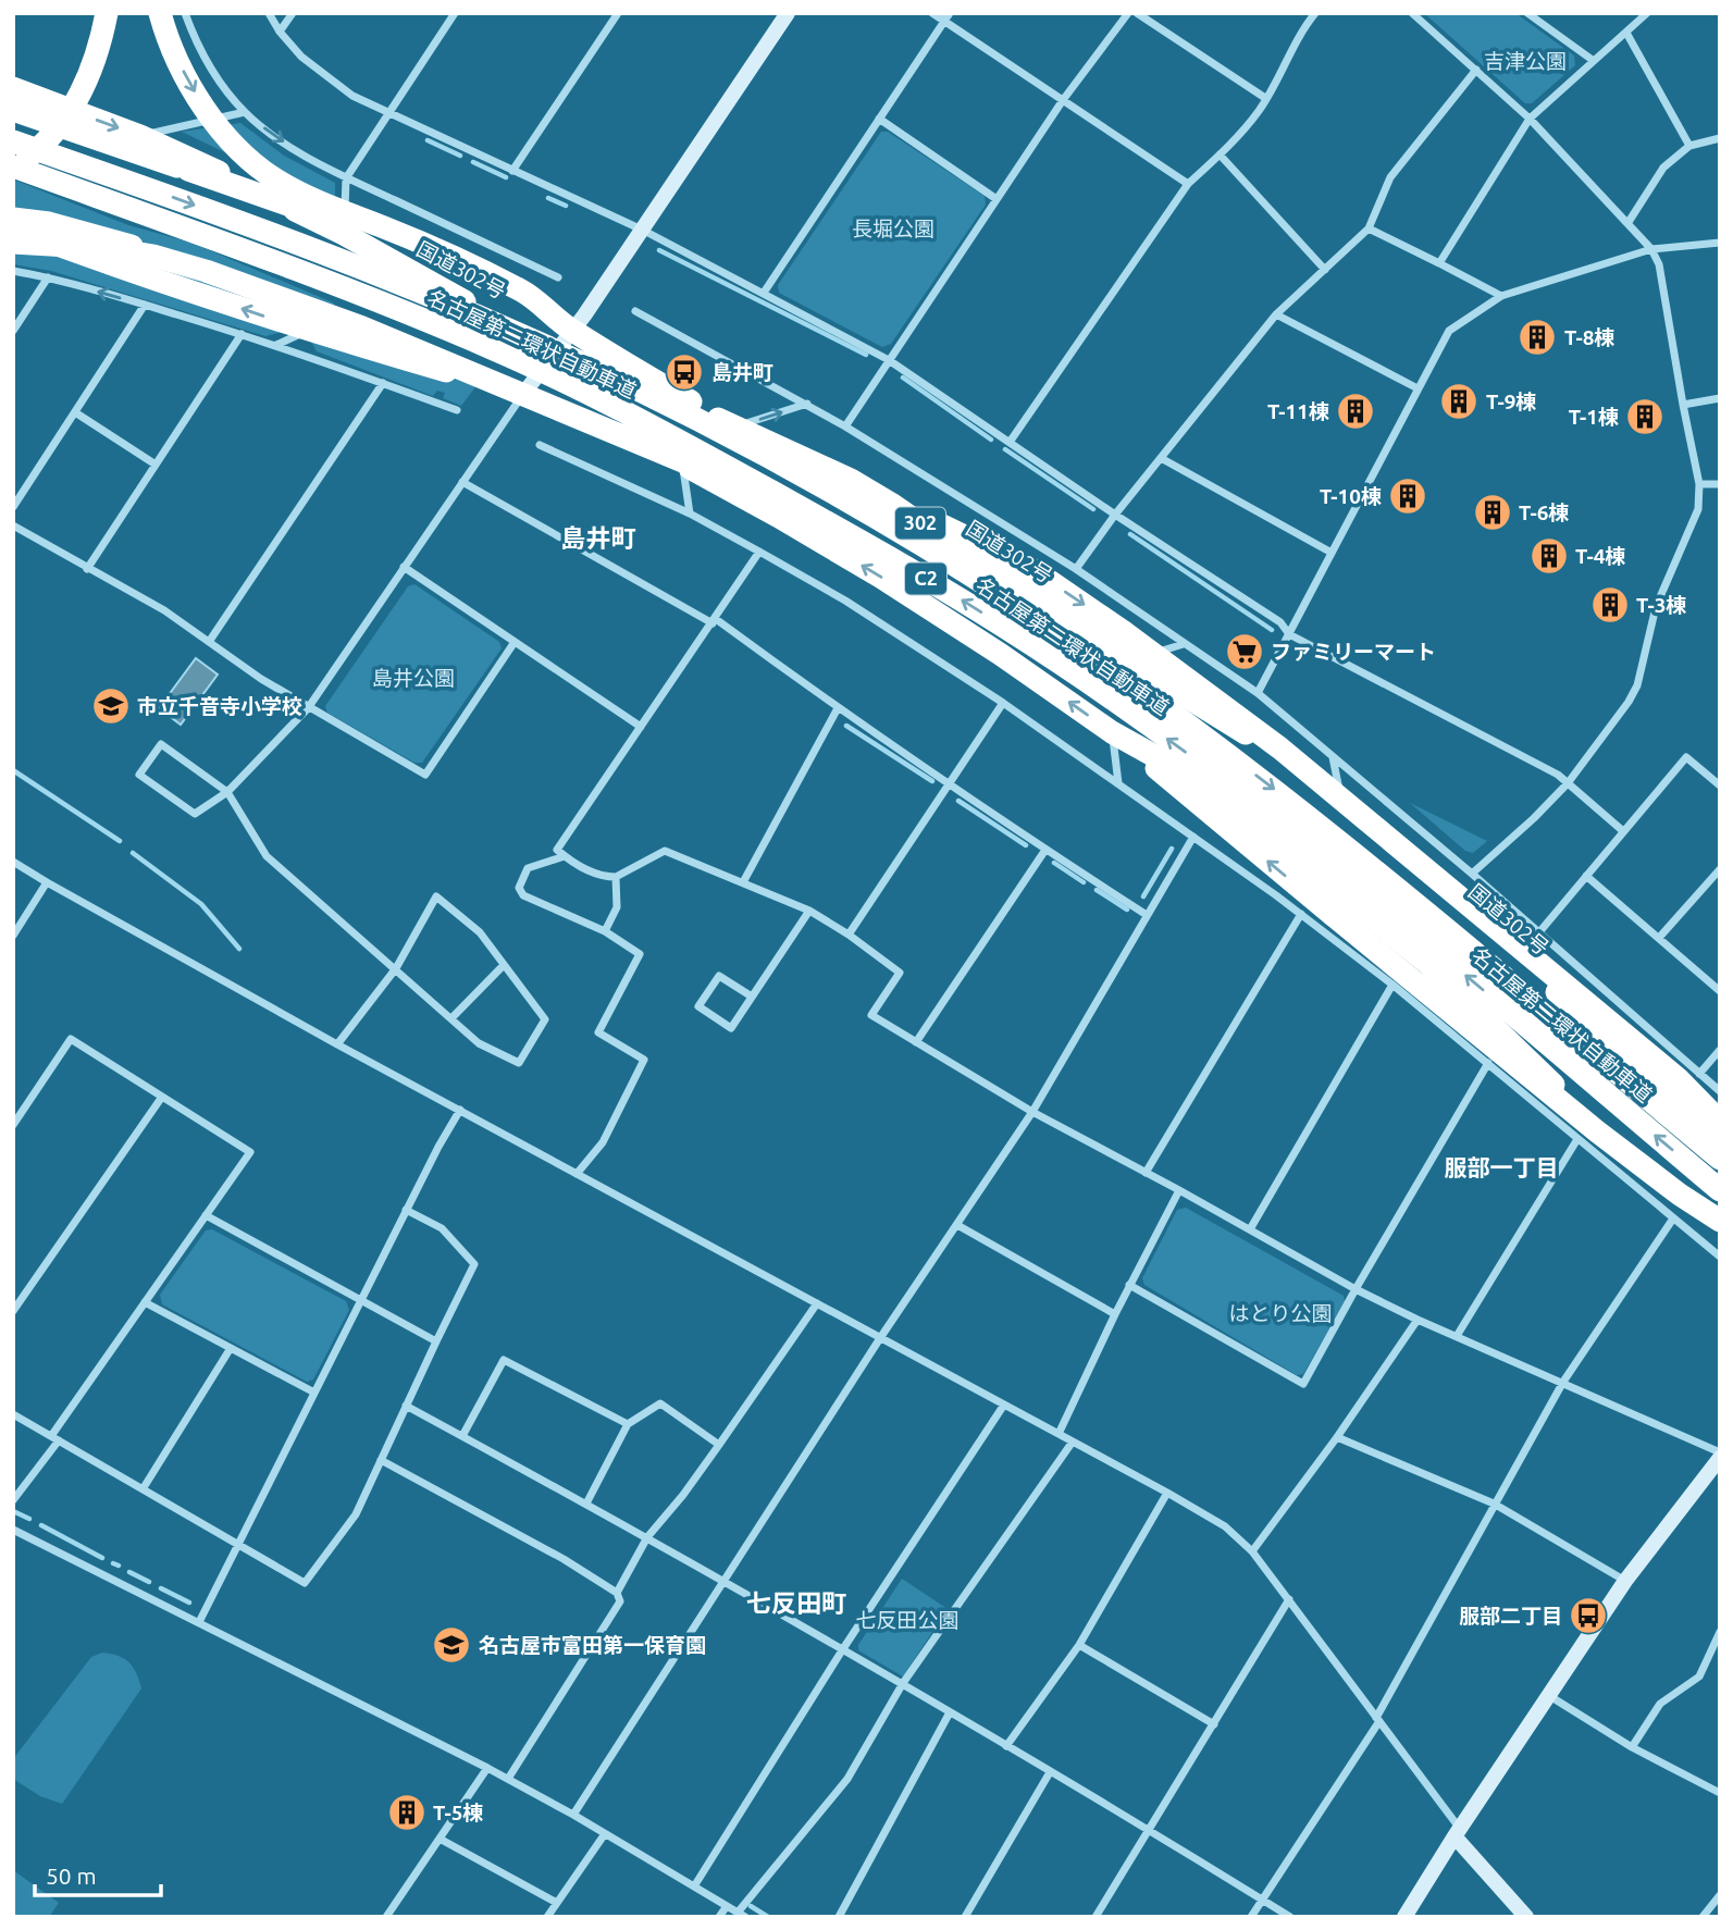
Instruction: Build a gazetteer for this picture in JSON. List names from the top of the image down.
{
  "streets": {
    "highway": [
      "国道302号",
      "名古屋第二環状自動車道",
      "302",
      "C2"
    ]
  },
  "districts": ["島井町", "服部一丁目", "七反田町"],
  "parks": [
    "吉津公園",
    "長堀公園",
    "島井公園",
    "はとり公園",
    "七反田公園"
  ],
  "places": {
    "building": [
      "T-8棟",
      "T-9棟",
      "T-11棟",
      "T-1棟",
      "T-10棟",
      "T-6棟",
      "T-4棟",
      "T-3棟",
      "T-5棟"
    ],
    "bus stop": ["島井町", "服部二丁目"],
    "supermarket": ["ファミリーマート"],
    "school or university": ["市立千音寺小学校", "名古屋市富田第一保育園"]
  },
  "scale_bar": "50 m"
}
